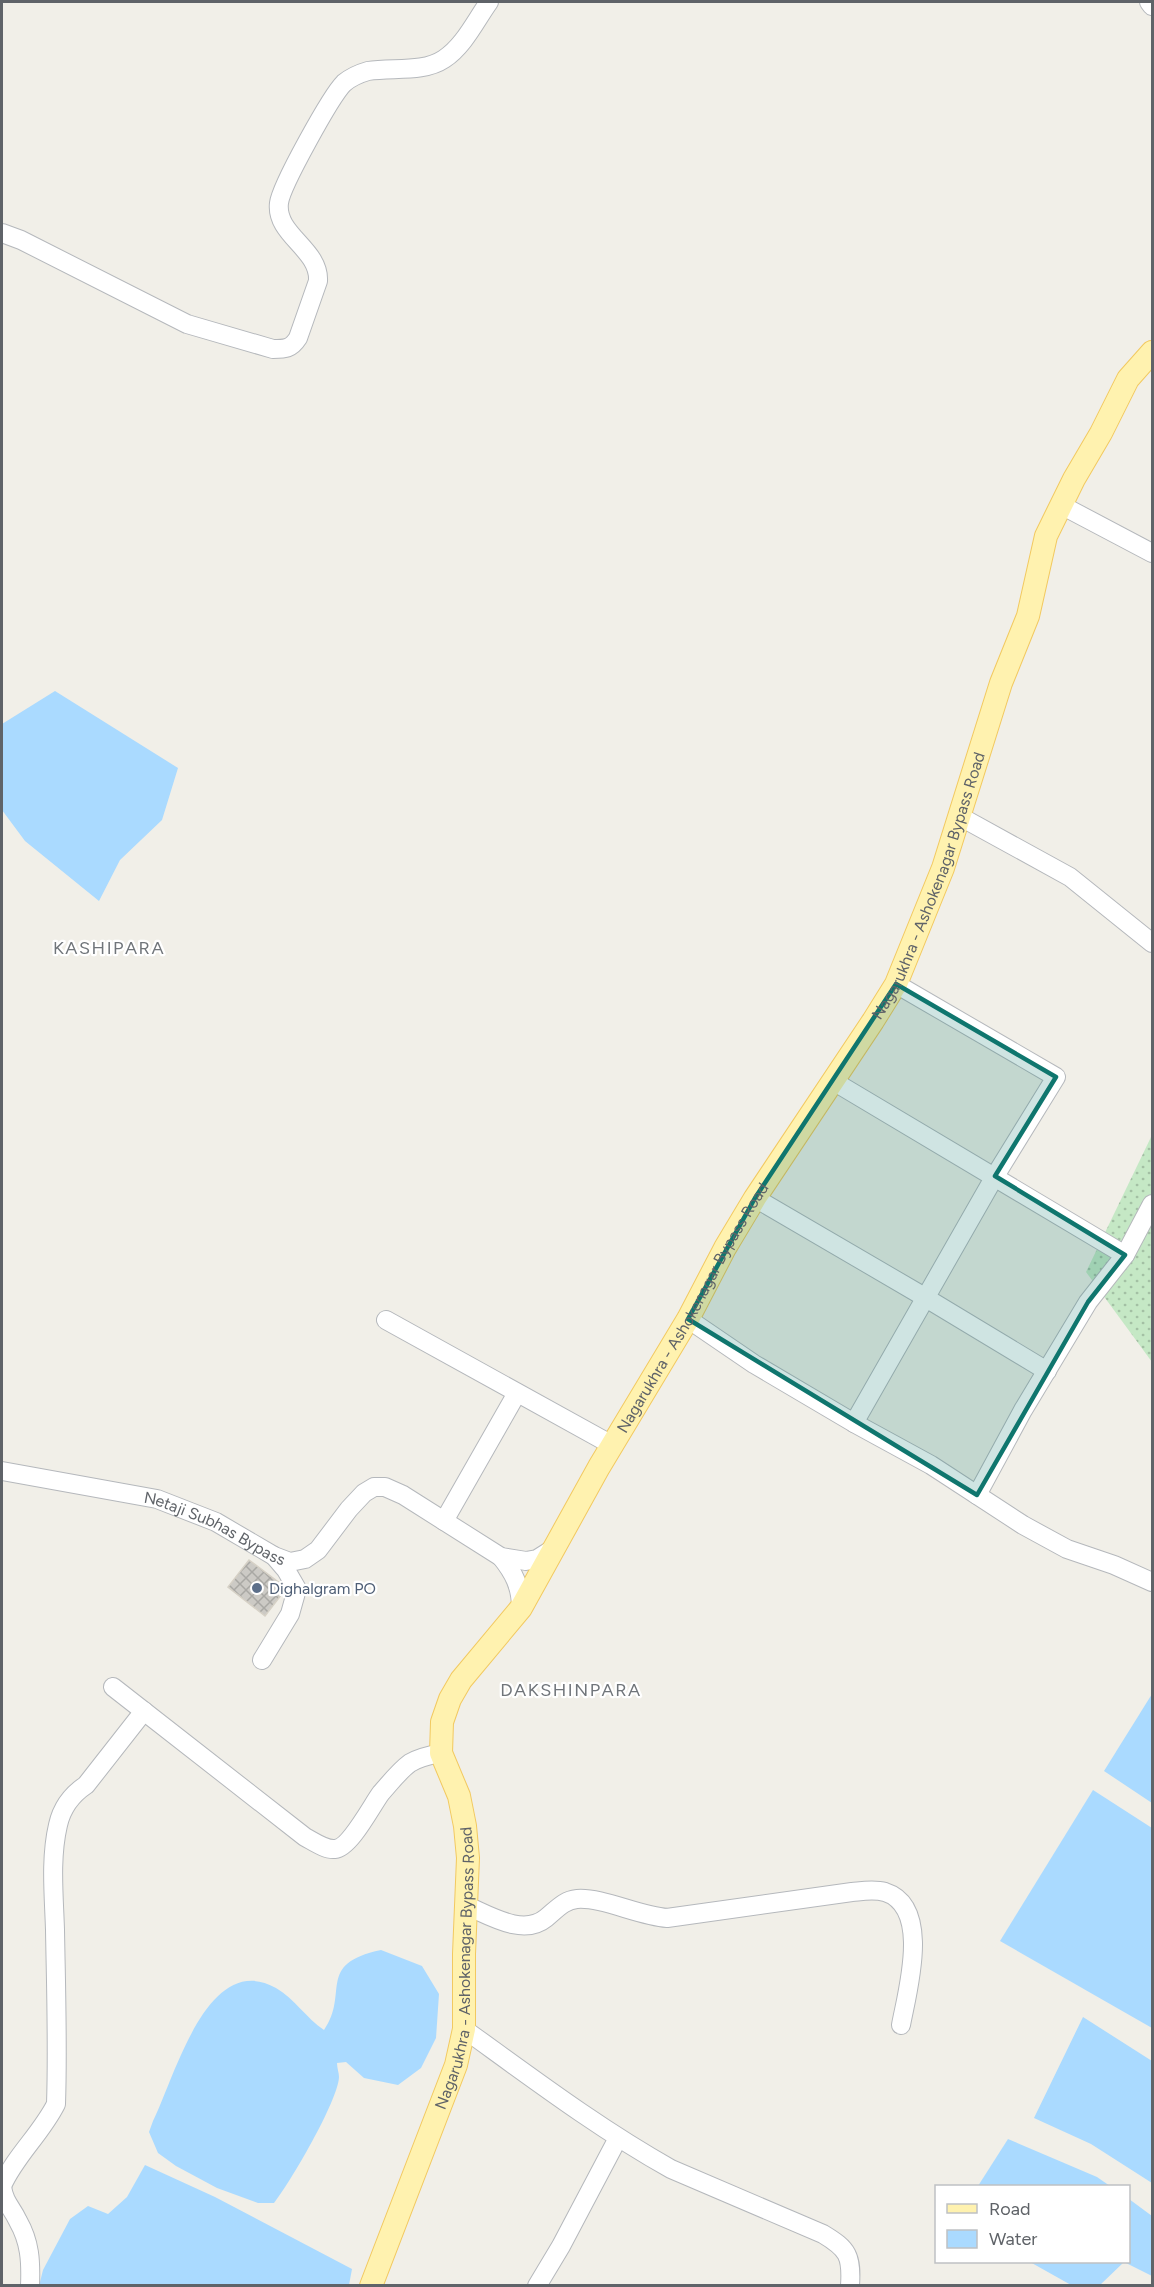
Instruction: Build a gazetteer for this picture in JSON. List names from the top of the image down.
{
  "streets": {
    "main road": ["Nagarukhra - Ashokenagar Bypass Road"],
    "street": ["Netaji Subhas Bypass"]
  },
  "crossings": [
    ["Nagarukhra - Ashokenagar Bypass Road", "Netaji Subhas Bypass"]
  ],
  "districts": ["KASHIPARA", "DAKSHINPARA"],
  "places": ["Dighalgram PO"],
  "legend": ["Road", "Water"]
}
